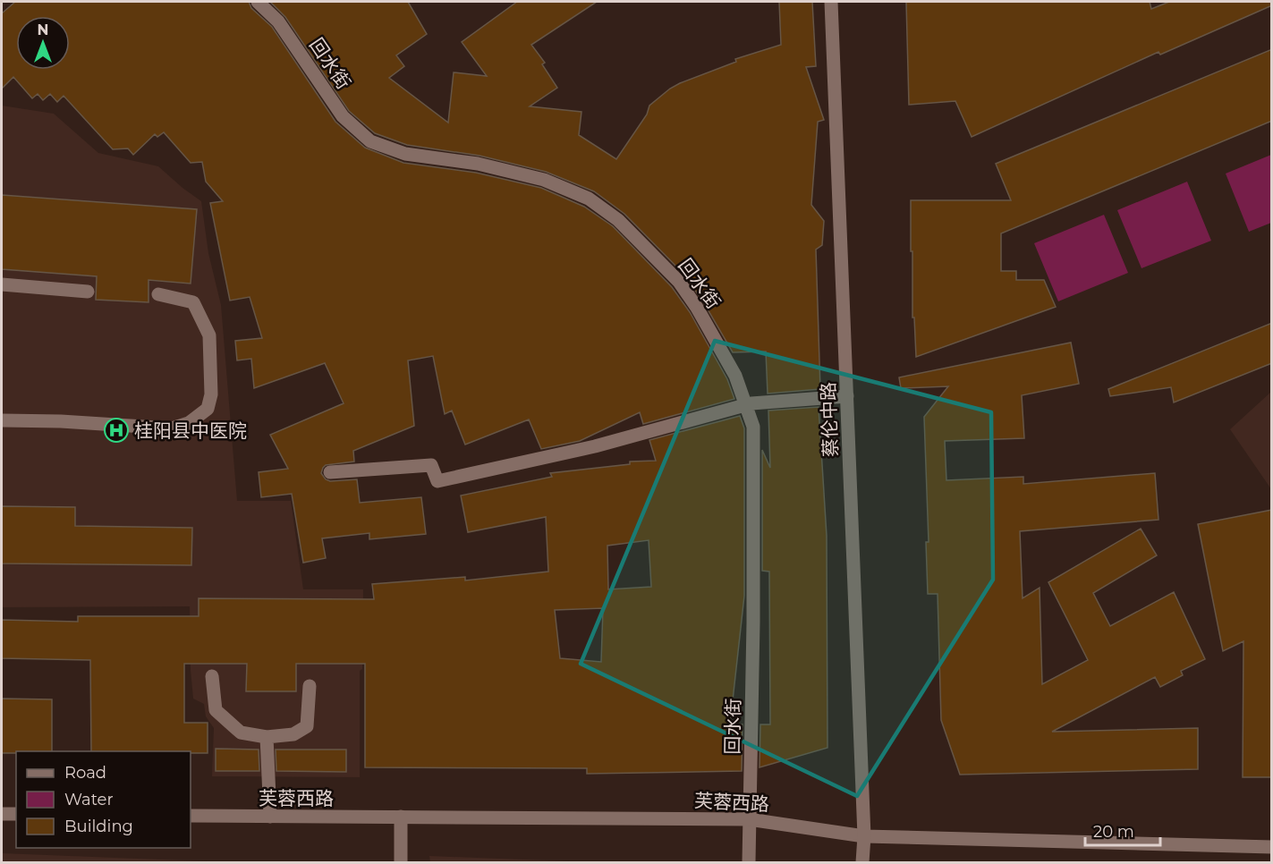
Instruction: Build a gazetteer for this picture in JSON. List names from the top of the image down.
{
  "streets": {
    "street": ["回水街", "蔡伦中路", "芙蓉西路"]
  },
  "crossings": [
    ["回水街", "芙蓉西路"],
    ["蔡伦中路", "芙蓉西路"]
  ],
  "places": {
    "hospital": ["桂阳县中医院"]
  },
  "legend": ["Road", "Water", "Building"],
  "scale_bar": "20 m",
  "north": "top"
}
